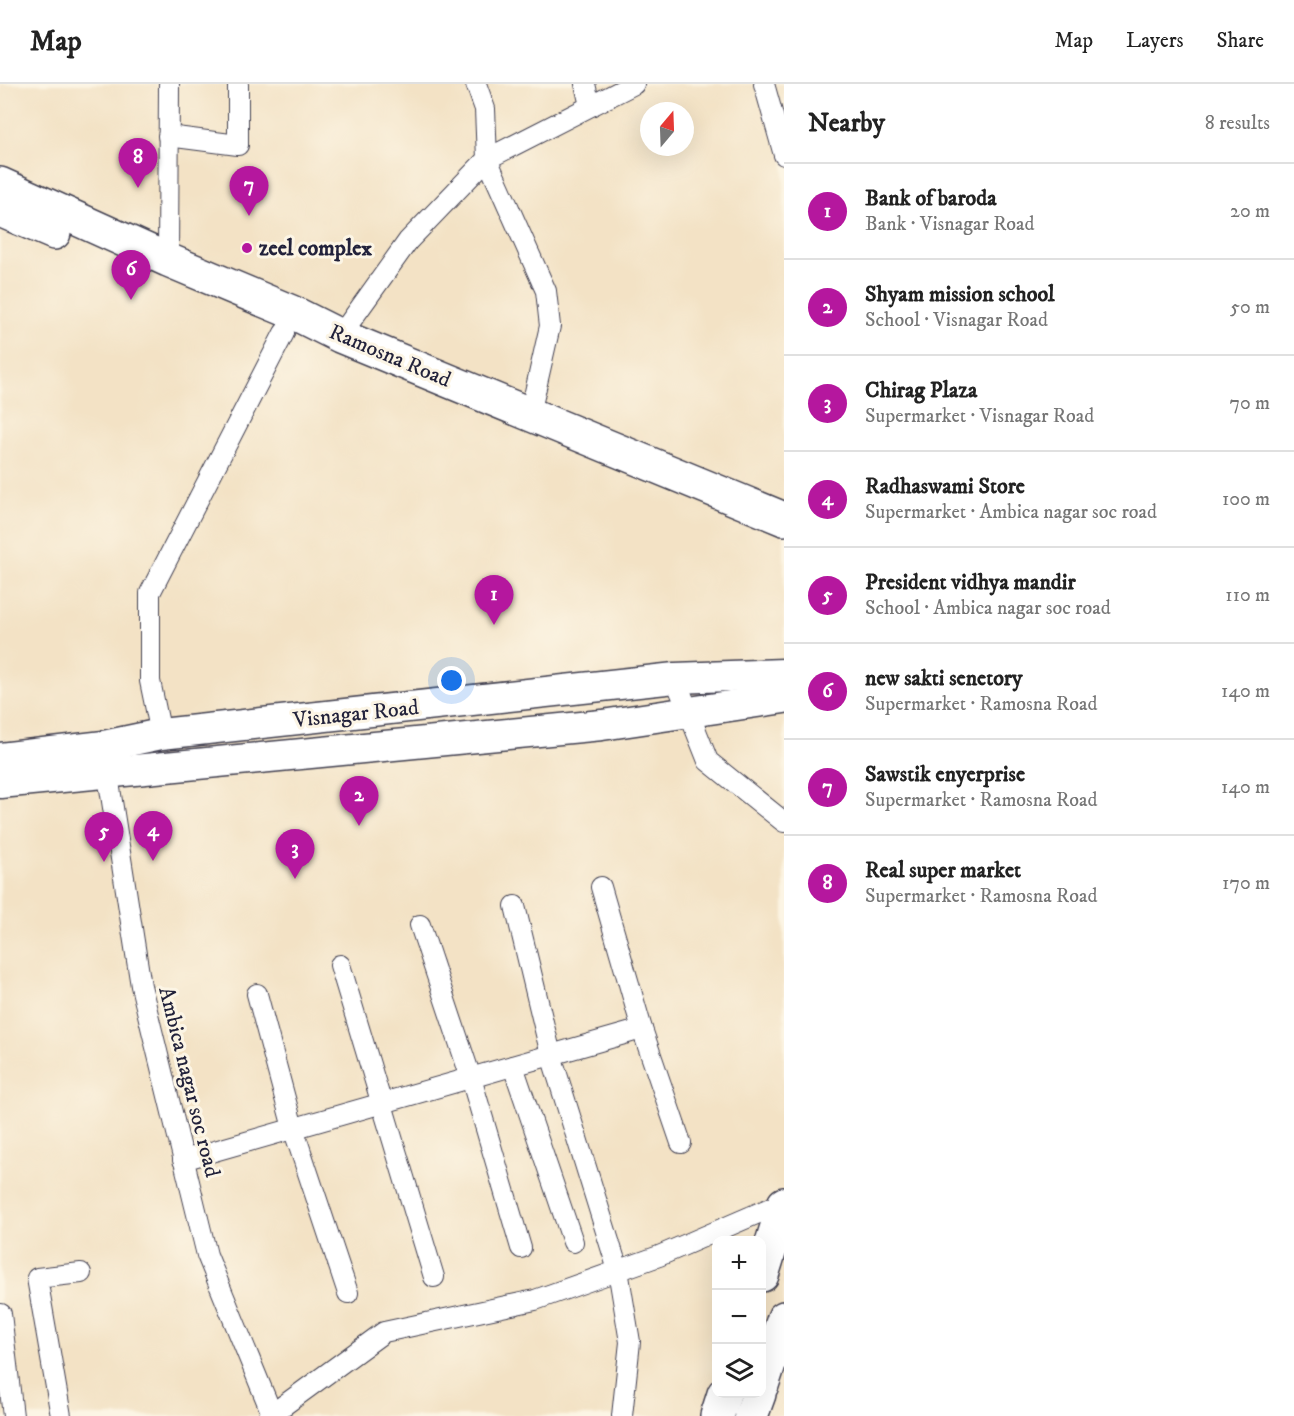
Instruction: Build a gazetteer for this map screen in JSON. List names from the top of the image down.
{
  "streets": {
    "highway": ["Ramosna Road"],
    "main road": ["Visnagar Road"],
    "street": ["Ambica nagar soc road"]
  },
  "crossings": [
    ["Visnagar Road", "Ambica nagar soc road"]
  ],
  "places": ["zeel complex"],
  "north": "top",
  "page": {
    "header": "Map",
    "nav": ["Map", "Layers", "Share"],
    "heading": ["Nearby", "8 results"],
    "pins": [
      "8",
      "7",
      "6",
      "1",
      "2",
      "4",
      "5",
      "3"
    ],
    "list": [
      {
        "mark": "1",
        "name": "Bank of baroda",
        "note": "Bank · Visnagar Road",
        "value": "20 m"
      },
      {
        "mark": "2",
        "name": "Shyam mission school",
        "note": "School · Visnagar Road",
        "value": "50 m"
      },
      {
        "mark": "3",
        "name": "Chirag Plaza",
        "note": "Supermarket · Visnagar Road",
        "value": "70 m"
      },
      {
        "mark": "4",
        "name": "Radhaswami Store",
        "note": "Supermarket · Ambica nagar soc road",
        "value": "100 m"
      },
      {
        "mark": "5",
        "name": "President vidhya mandir",
        "note": "School · Ambica nagar soc road",
        "value": "110 m"
      },
      {
        "mark": "6",
        "name": "new sakti senetory",
        "note": "Supermarket · Ramosna Road",
        "value": "140 m"
      },
      {
        "mark": "7",
        "name": "Sawstik enyerprise",
        "note": "Supermarket · Ramosna Road",
        "value": "140 m"
      },
      {
        "mark": "8",
        "name": "Real super market",
        "note": "Supermarket · Ramosna Road",
        "value": "170 m"
      }
    ],
    "map_buttons": ["+", "−"]
  }
}
